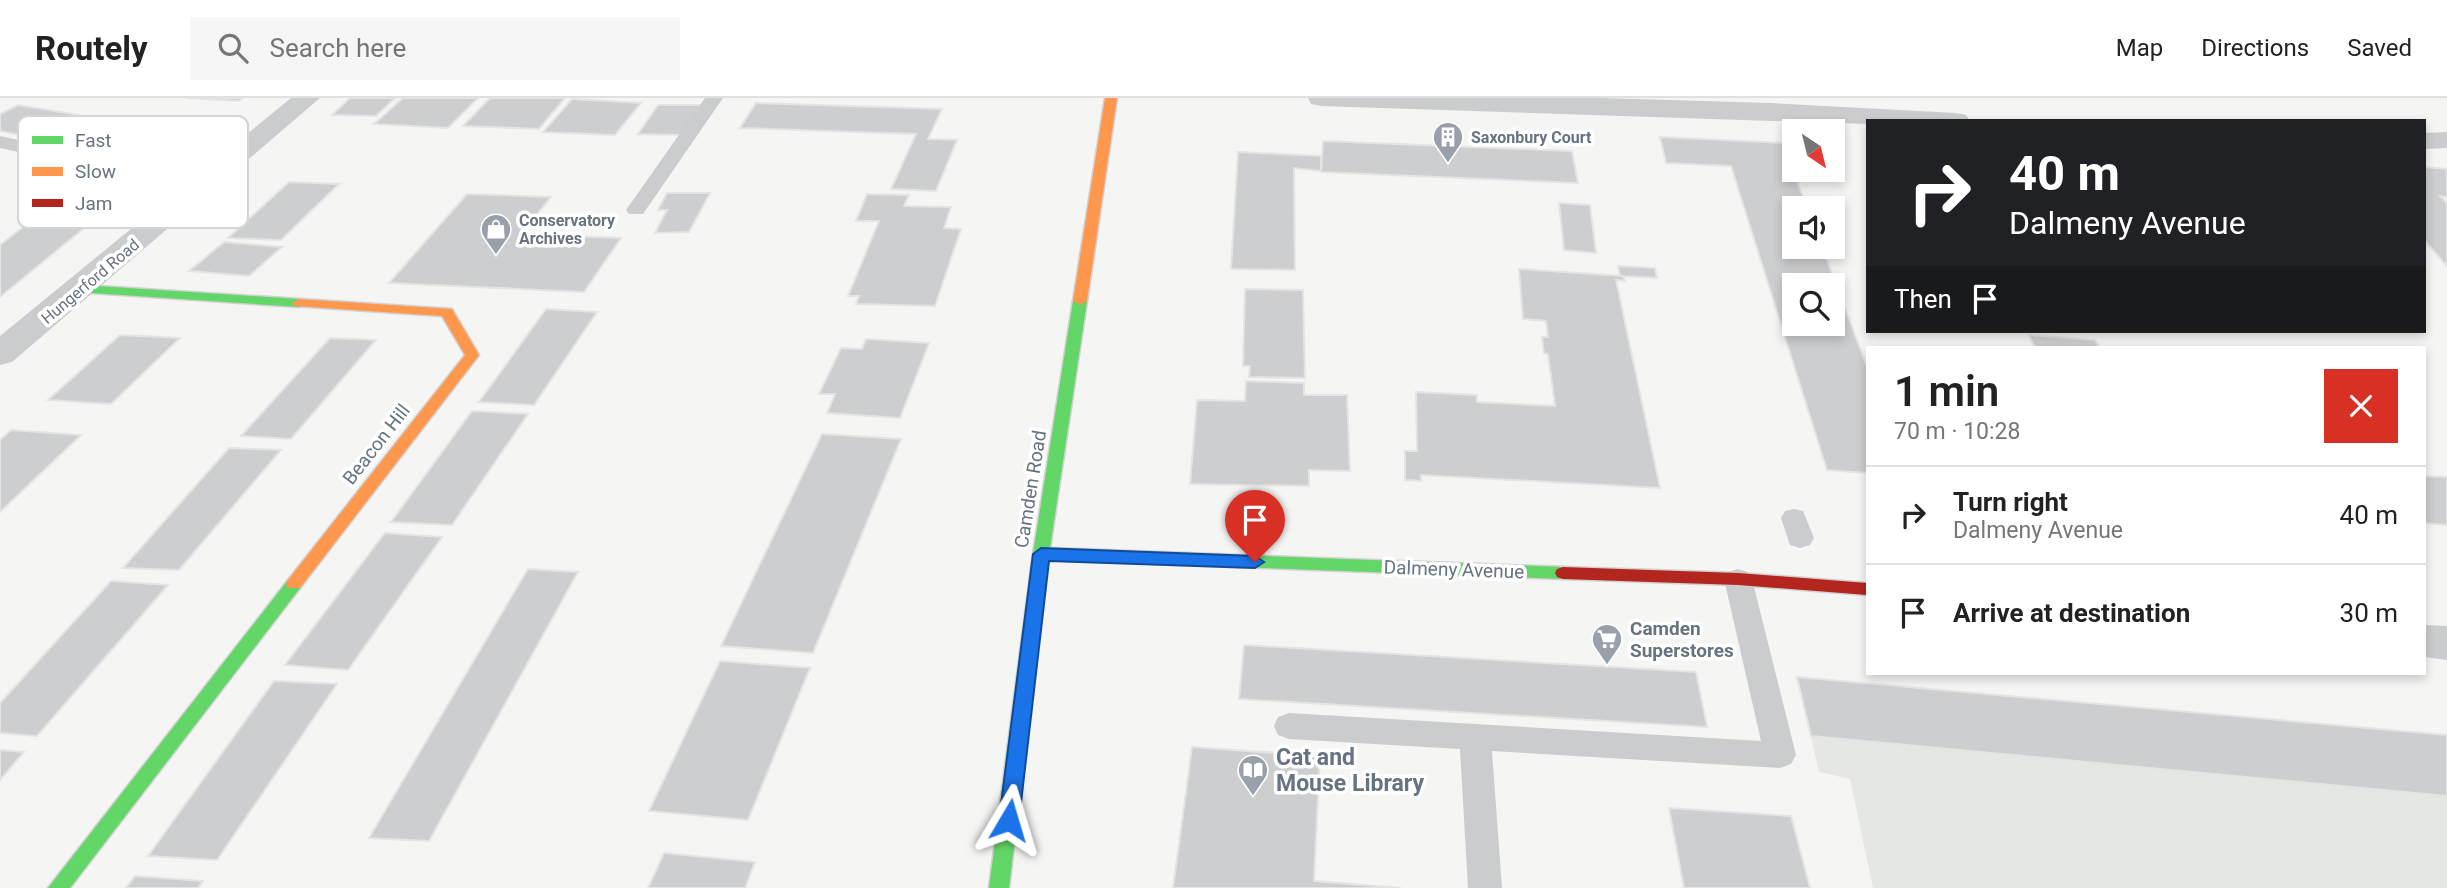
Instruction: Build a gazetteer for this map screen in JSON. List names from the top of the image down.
{
  "streets": {
    "main road": ["Beacon Hill", "Camden Road", "Dalmeny Avenue"],
    "street": ["Hungerford Road"]
  },
  "crossings": [
    ["Hungerford Road", "Beacon Hill"],
    ["Camden Road", "Dalmeny Avenue"]
  ],
  "places": {
    "building": ["Saxonbury Court"],
    "shop": ["Conservatory Archives"],
    "supermarket": ["Camden Superstores"],
    "library": ["Cat and Mouse Library"]
  },
  "legend": ["Fast", "Slow", "Jam"],
  "north": "bottom right",
  "page": {
    "header": "Routely",
    "search": "Search here",
    "nav": ["Map", "Directions", "Saved"],
    "turn": ["40 m", "Dalmeny Avenue"],
    "then": "Then",
    "heading": ["1 min", "70 m · 10:28"],
    "list": [
      {
        "name": "Turn right",
        "note": "Dalmeny Avenue",
        "value": "40 m"
      },
      {
        "name": "Arrive at destination",
        "value": "30 m"
      }
    ]
  }
}
